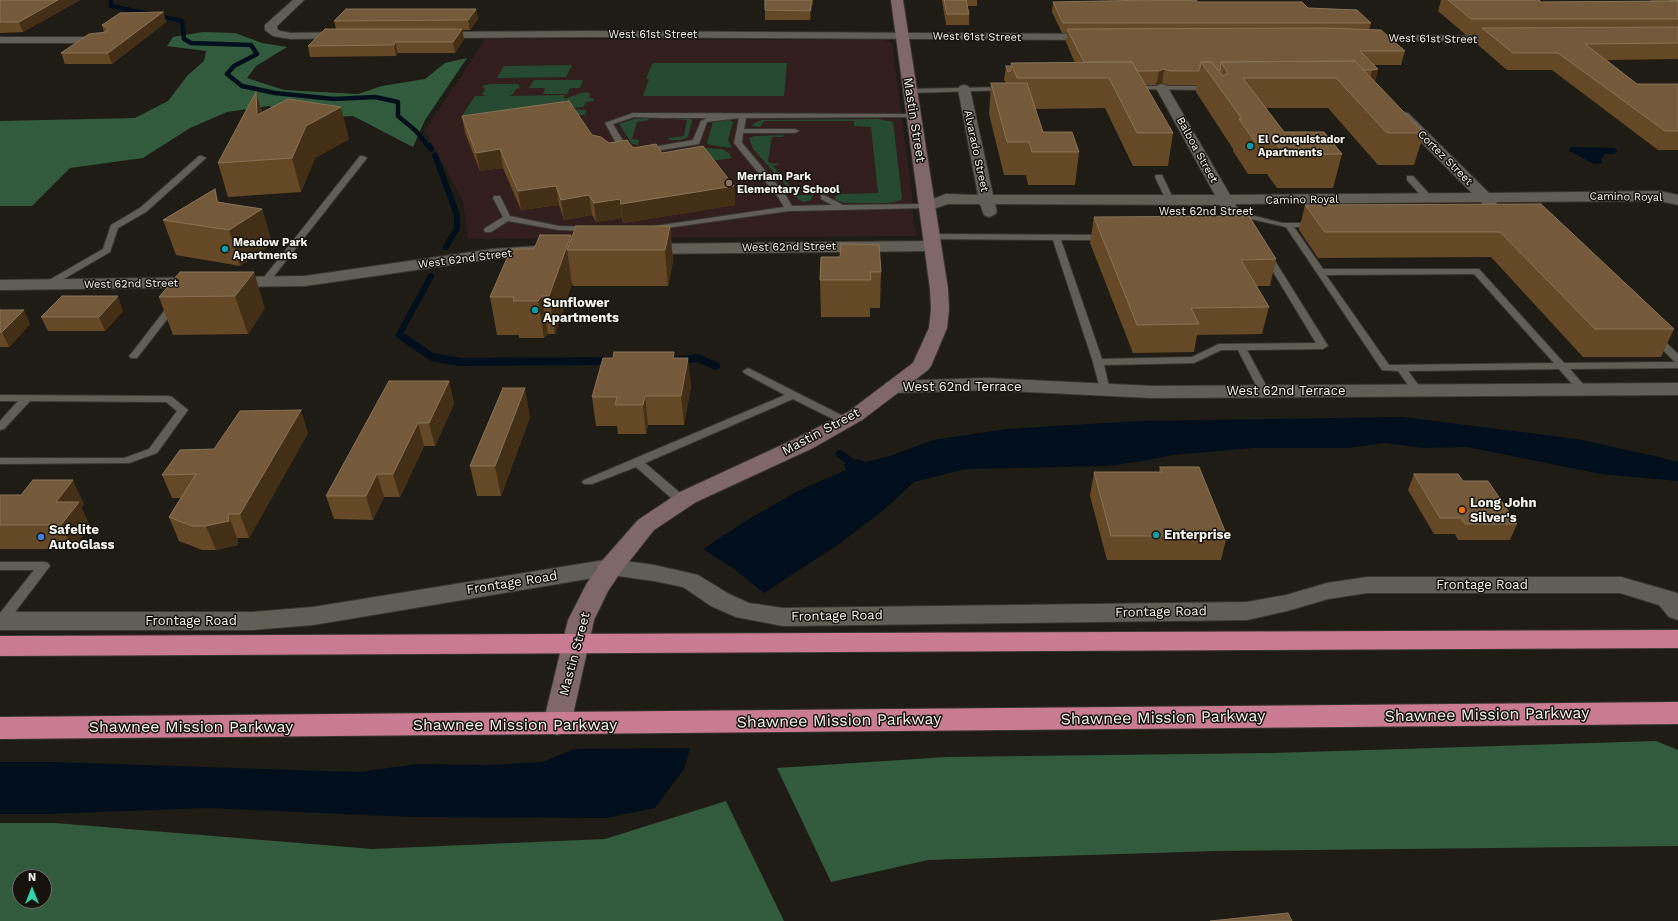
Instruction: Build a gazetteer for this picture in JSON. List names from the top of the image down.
{
  "streets": {
    "highway": ["Shawnee Mission Parkway"],
    "street": [
      "West 61st Street",
      "Mastin Street",
      "Balboa Street",
      "Alvarado Street",
      "Cortez Street",
      "Camino Royal",
      "West 62nd Street",
      "West 62nd Terrace",
      "Frontage Road"
    ]
  },
  "crossings": [
    ["West 61st Street", "Mastin Street"],
    ["Mastin Street", "West 62nd Street"],
    ["Mastin Street", "West 62nd Terrace"],
    ["Mastin Street", "Frontage Road"],
    ["Mastin Street", "Shawnee Mission Parkway"],
    ["Balboa Street", "Camino Royal"],
    ["Balboa Street", "West 62nd Street"],
    ["Alvarado Street", "Camino Royal"],
    ["Alvarado Street", "West 62nd Street"],
    ["Cortez Street", "Camino Royal"],
    ["Cortez Street", "West 62nd Street"],
    ["Camino Royal", "West 62nd Street"]
  ],
  "places": [
    "El Conquistador Apartments",
    "Merriam Park Elementary School",
    "Meadow Park Apartments",
    "Sunflower Apartments",
    "Long John Silver's",
    "Enterprise",
    "Safelite AutoGlass"
  ],
  "north": "top"
}
